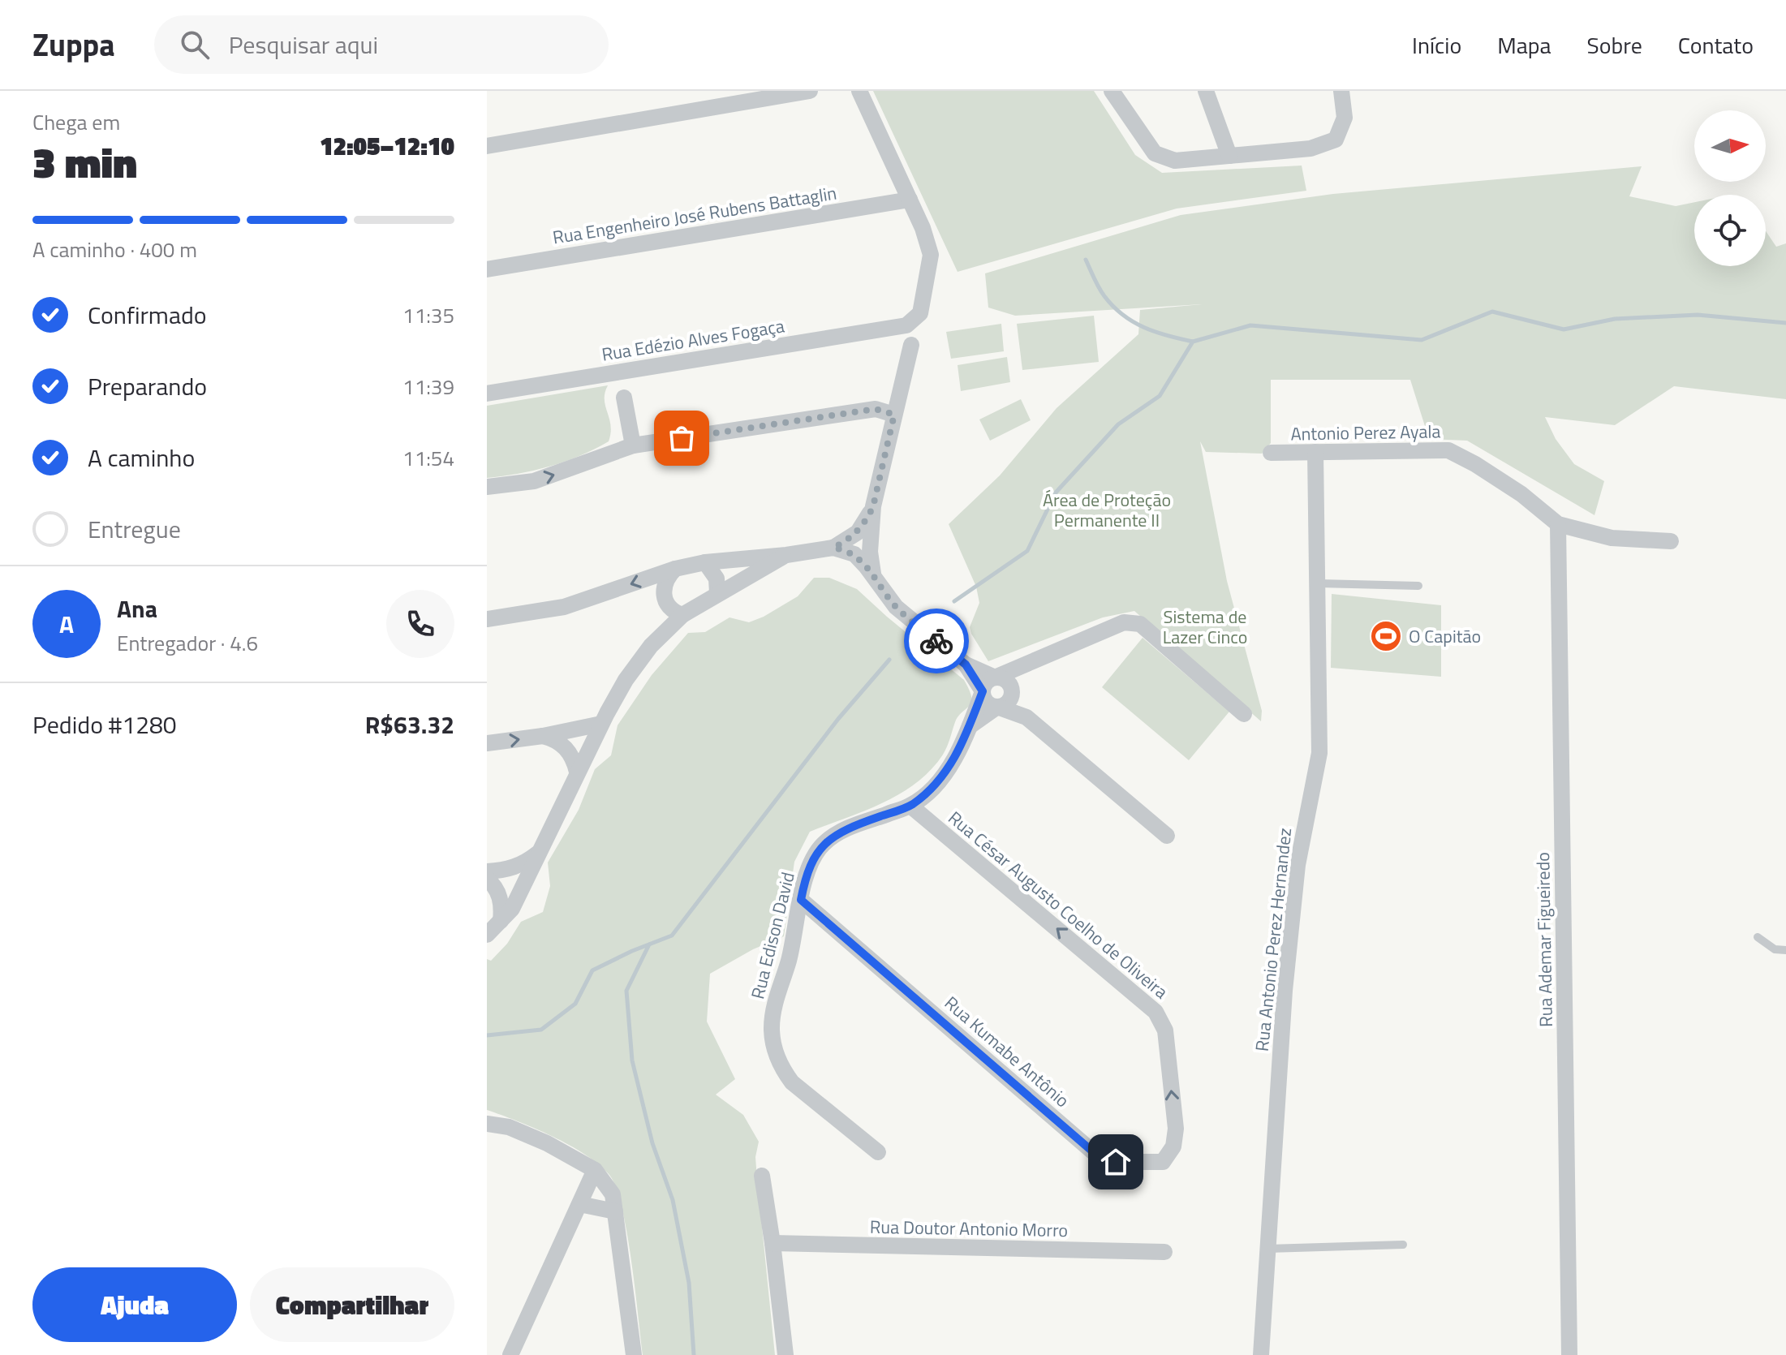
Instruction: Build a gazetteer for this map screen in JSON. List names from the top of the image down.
{
  "streets": {
    "street": [
      "Rua Engenheiro José Rubens Battaglin",
      "Rua Edézio Alves Fogaça",
      "Antonio Perez Ayala",
      "Rua César Augusto Coelho de Oliveira",
      "Rua Edison David",
      "Rua Antonio Perez Hernandez",
      "Rua Ademar Figueiredo",
      "Rua Kumabe Antônio",
      "Rua Doutor Antonio Morro"
    ]
  },
  "crossings": [
    ["Rua Engenheiro José Rubens Battaglin", "Rua Edézio Alves Fogaça"],
    ["Antonio Perez Ayala", "Rua Antonio Perez Hernandez"],
    ["Antonio Perez Ayala", "Rua Ademar Figueiredo"],
    ["Rua César Augusto Coelho de Oliveira", "Rua Edison David"],
    ["Rua César Augusto Coelho de Oliveira", "Rua Kumabe Antônio"],
    ["Rua Edison David", "Rua Kumabe Antônio"]
  ],
  "parks": ["Área de Proteção Permanente II", "Sistema de Lazer Cinco"],
  "places": {
    "sports": ["O Capitão"]
  },
  "north": "right",
  "page": {
    "header": "Zuppa",
    "search": "Pesquisar aqui",
    "nav": [
      "Início",
      "Mapa",
      "Sobre",
      "Contato"
    ],
    "heading": ["3 min", "Chega em", "12:05–12:10"],
    "panel": [
      "Ana",
      "Entregador · 4.6",
      "Pedido #1280",
      "R$63.32"
    ],
    "bar": "A caminho · 400 m",
    "list": [
      ["Confirmado", "11:35"],
      ["Preparando", "11:39"],
      ["A caminho", "11:54"],
      "Entregue"
    ],
    "round": "A",
    "buttons": ["Ajuda", "Compartilhar"]
  }
}
